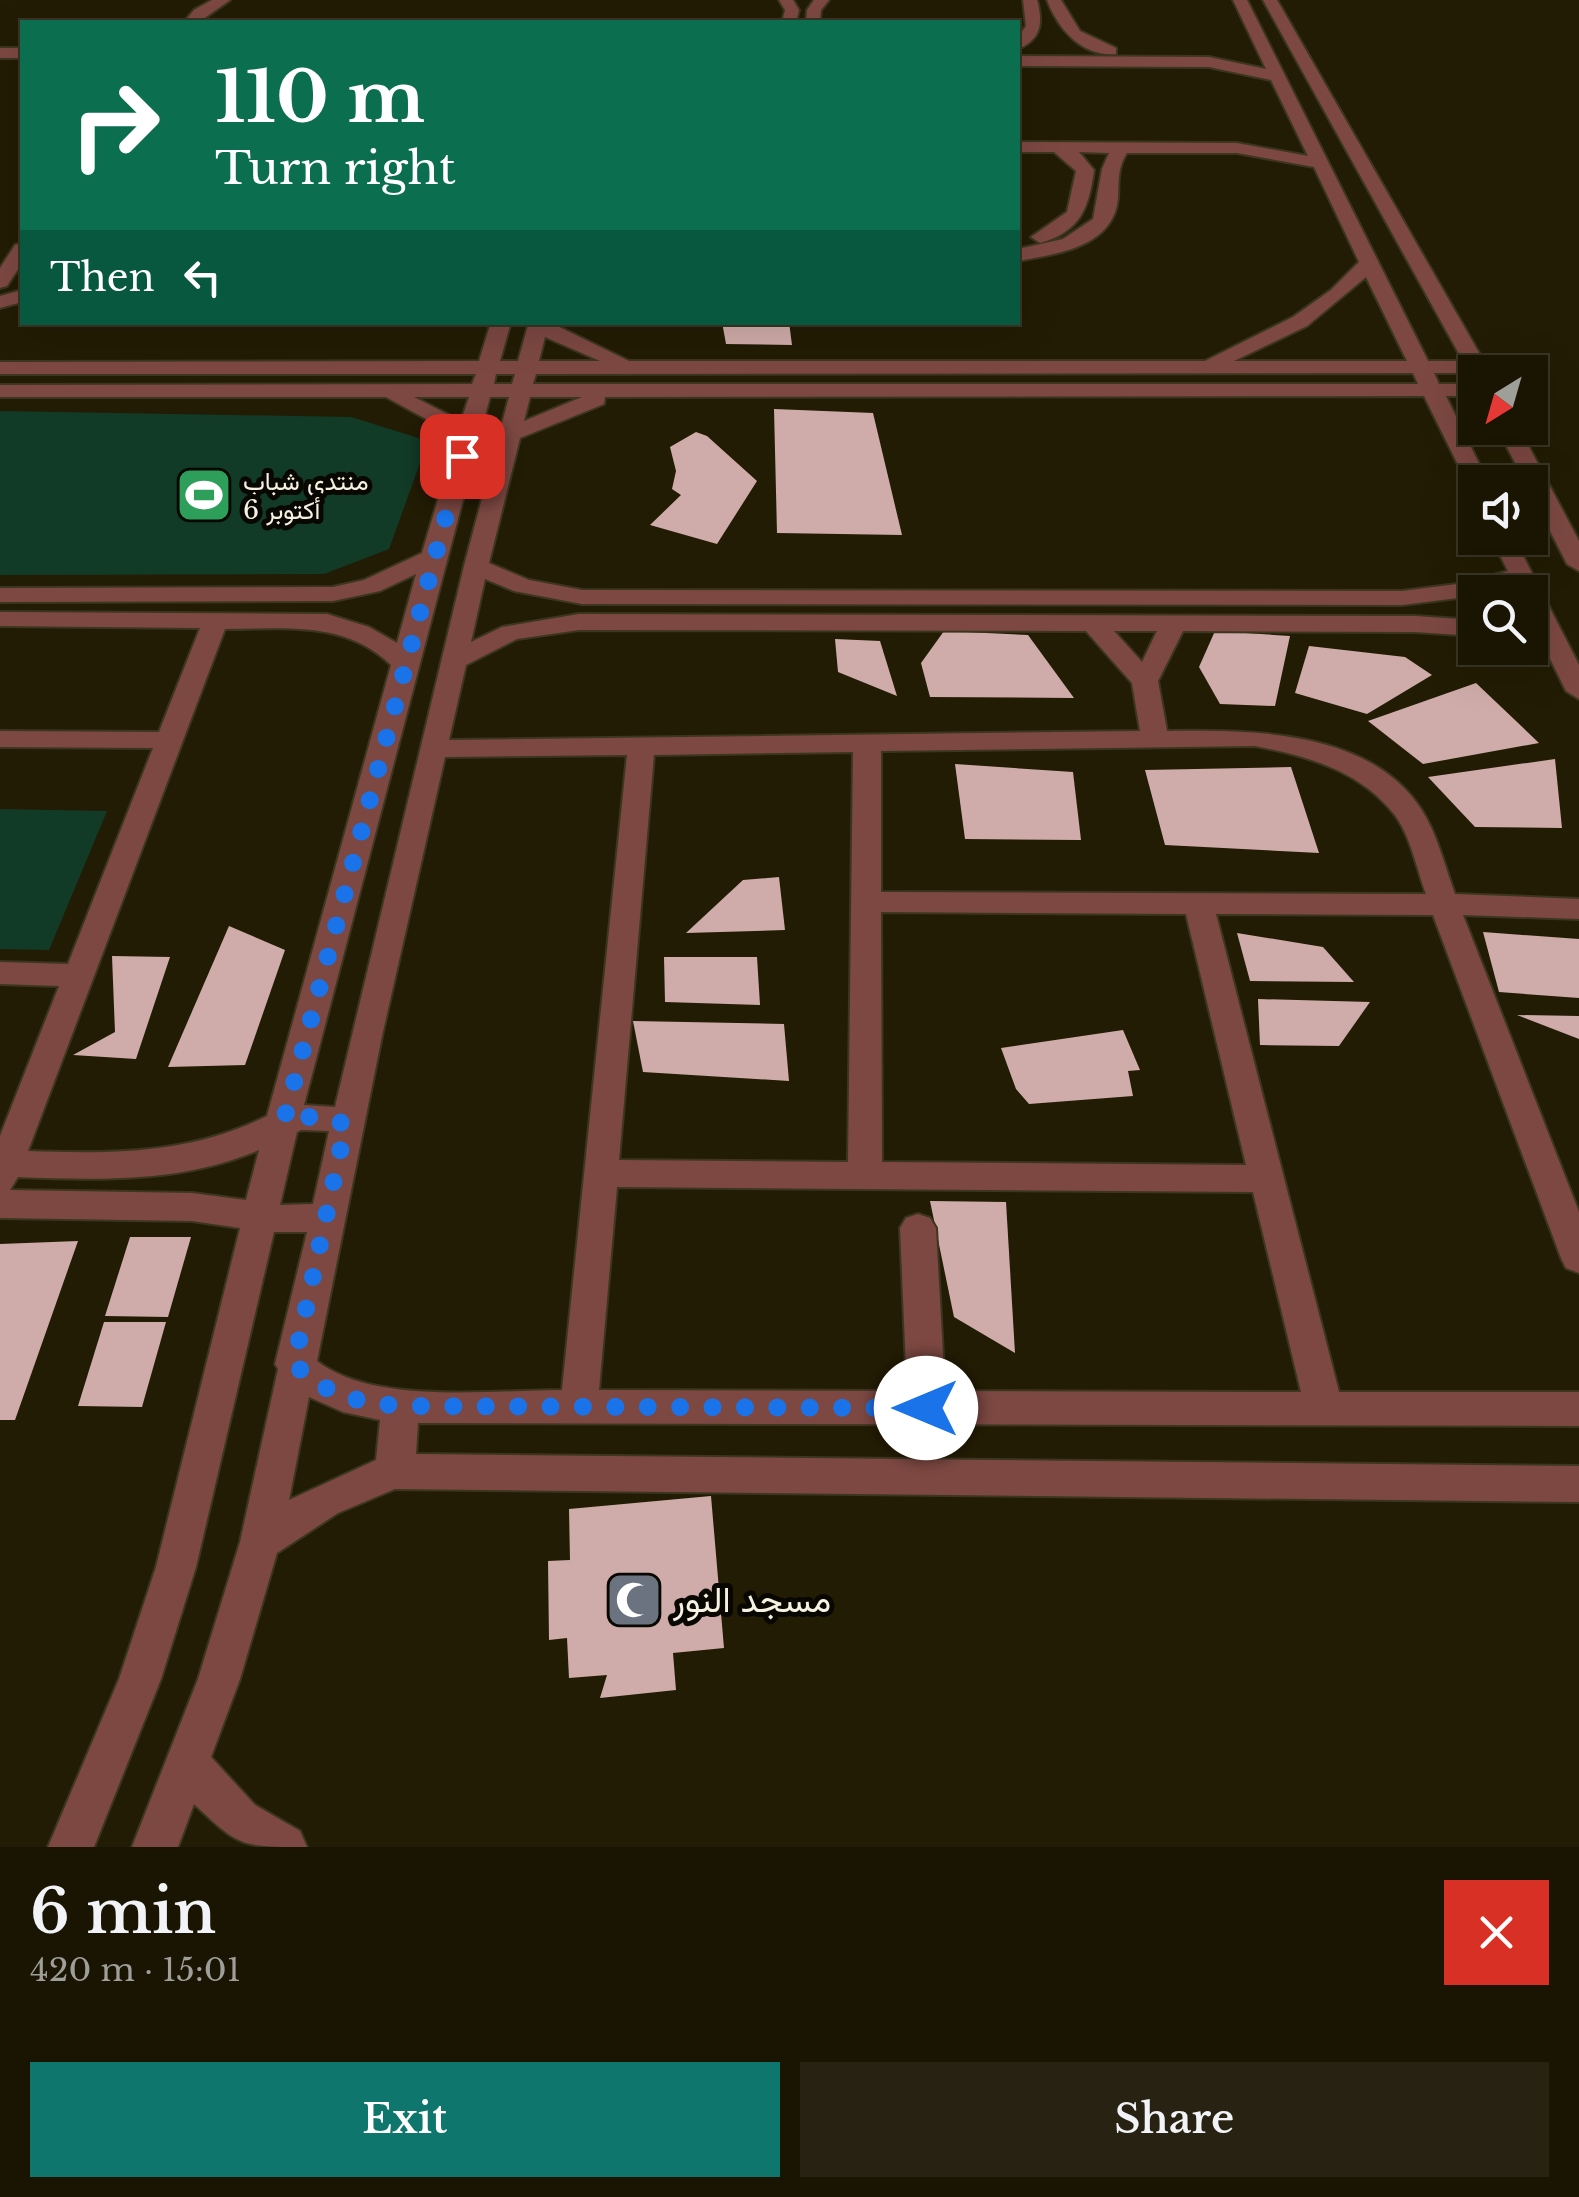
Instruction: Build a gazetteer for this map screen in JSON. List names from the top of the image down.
{
  "places": {
    "sports": ["منتدى شباب 6 أكتوبر"],
    "mosque": ["مسجد النور"]
  },
  "north": "bottom left",
  "page": {
    "turn": ["110 m", "Turn right"],
    "then": "Then",
    "heading": ["6 min", "420 m · 15:01"],
    "buttons": ["Exit", "Share"]
  }
}
